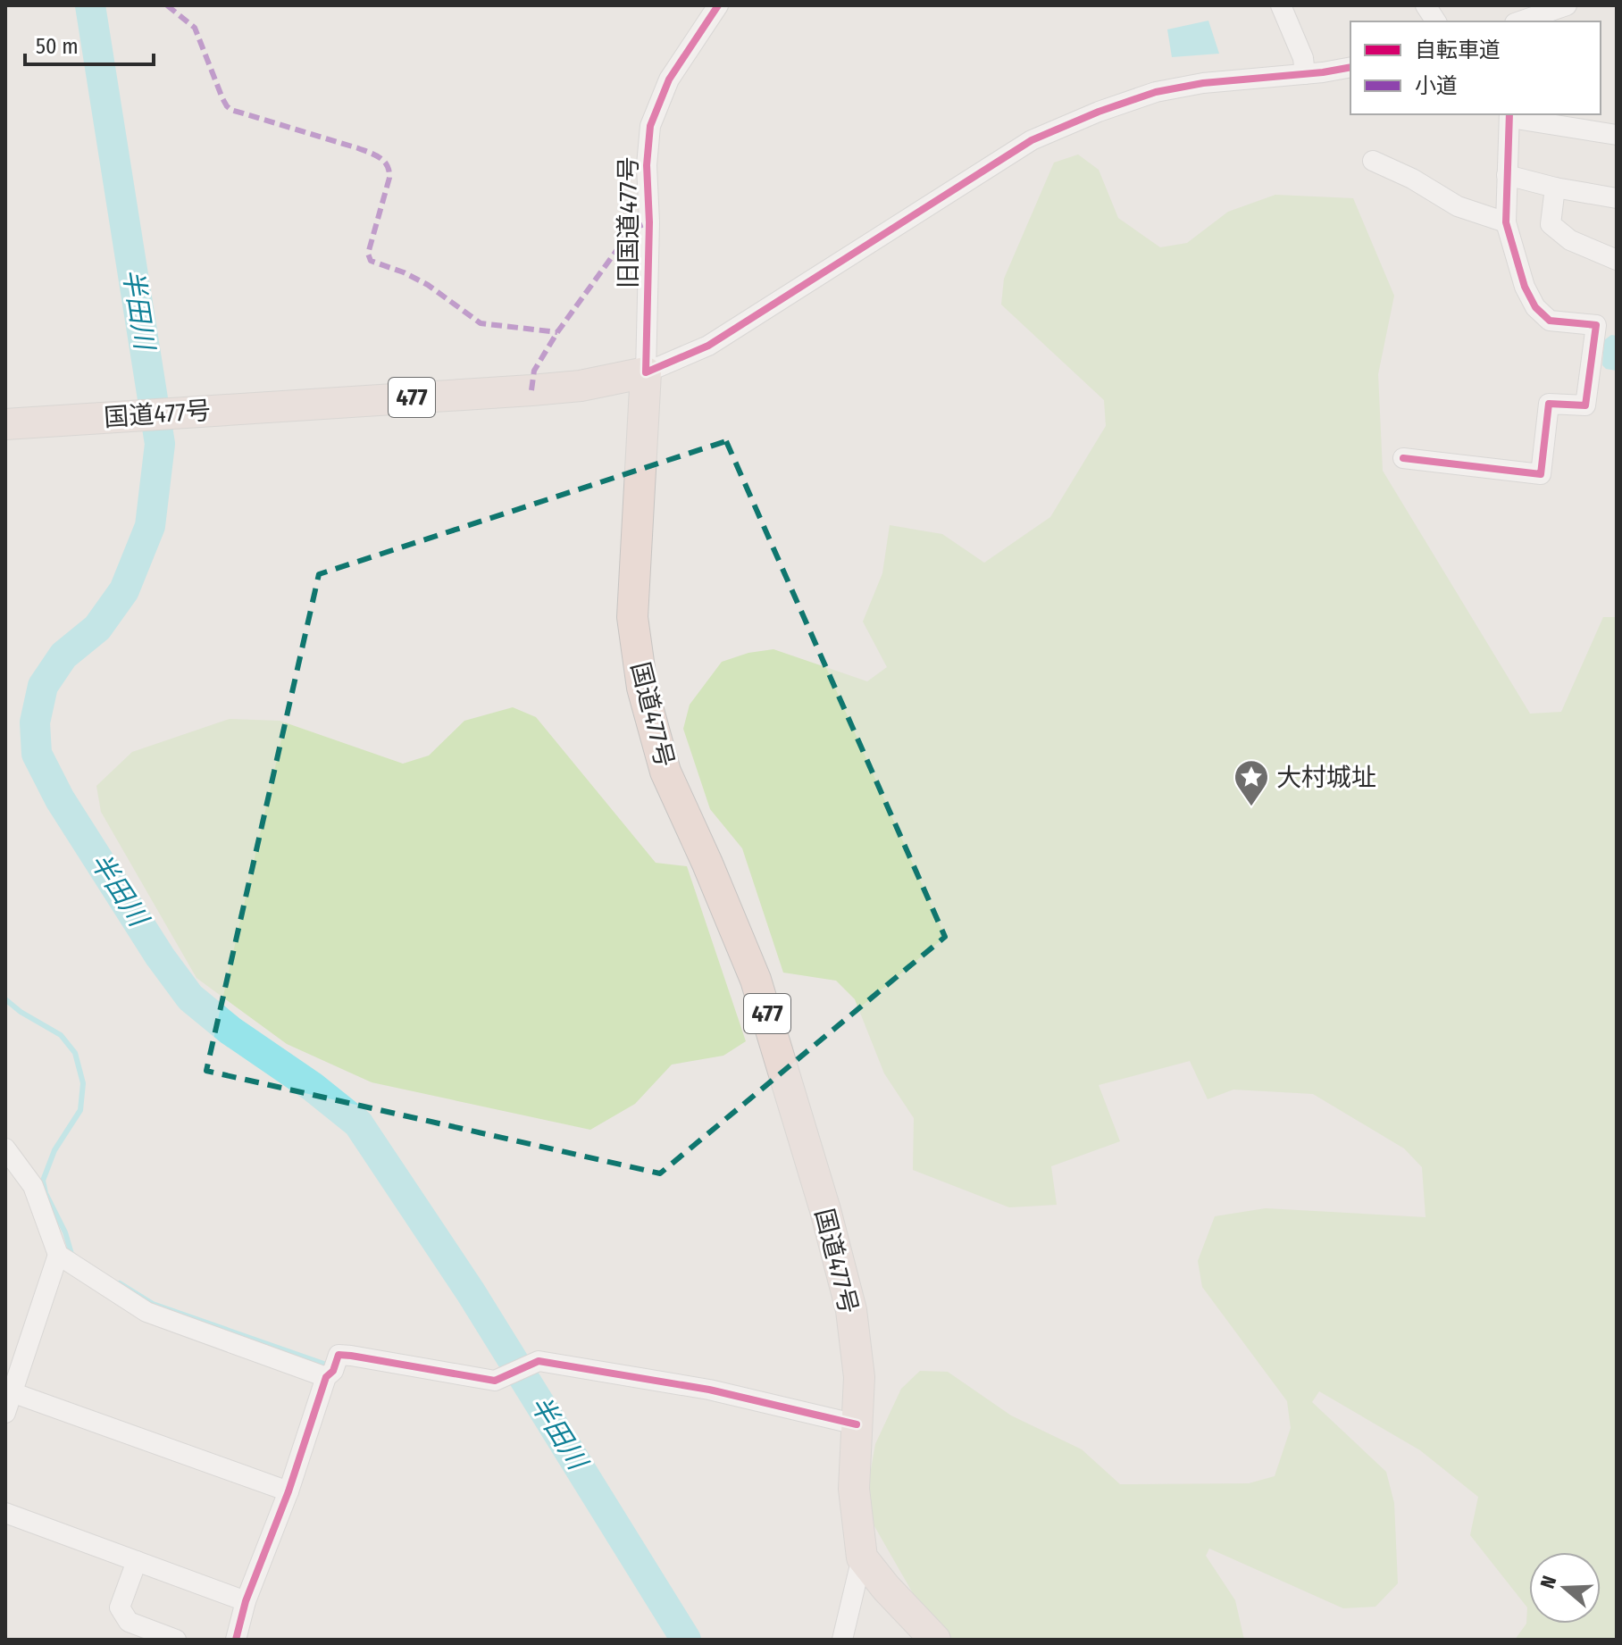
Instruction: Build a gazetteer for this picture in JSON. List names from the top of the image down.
{
  "streets": {
    "highway": ["477", "国道477号"],
    "street": ["旧国道477号"]
  },
  "crossings": [
    ["旧国道477号", "国道477号"]
  ],
  "water": ["半田川"],
  "places": {
    "place": ["大村城址"]
  },
  "legend": ["自転車道", "小道"],
  "scale_bar": "50 m",
  "north": "left"
}
